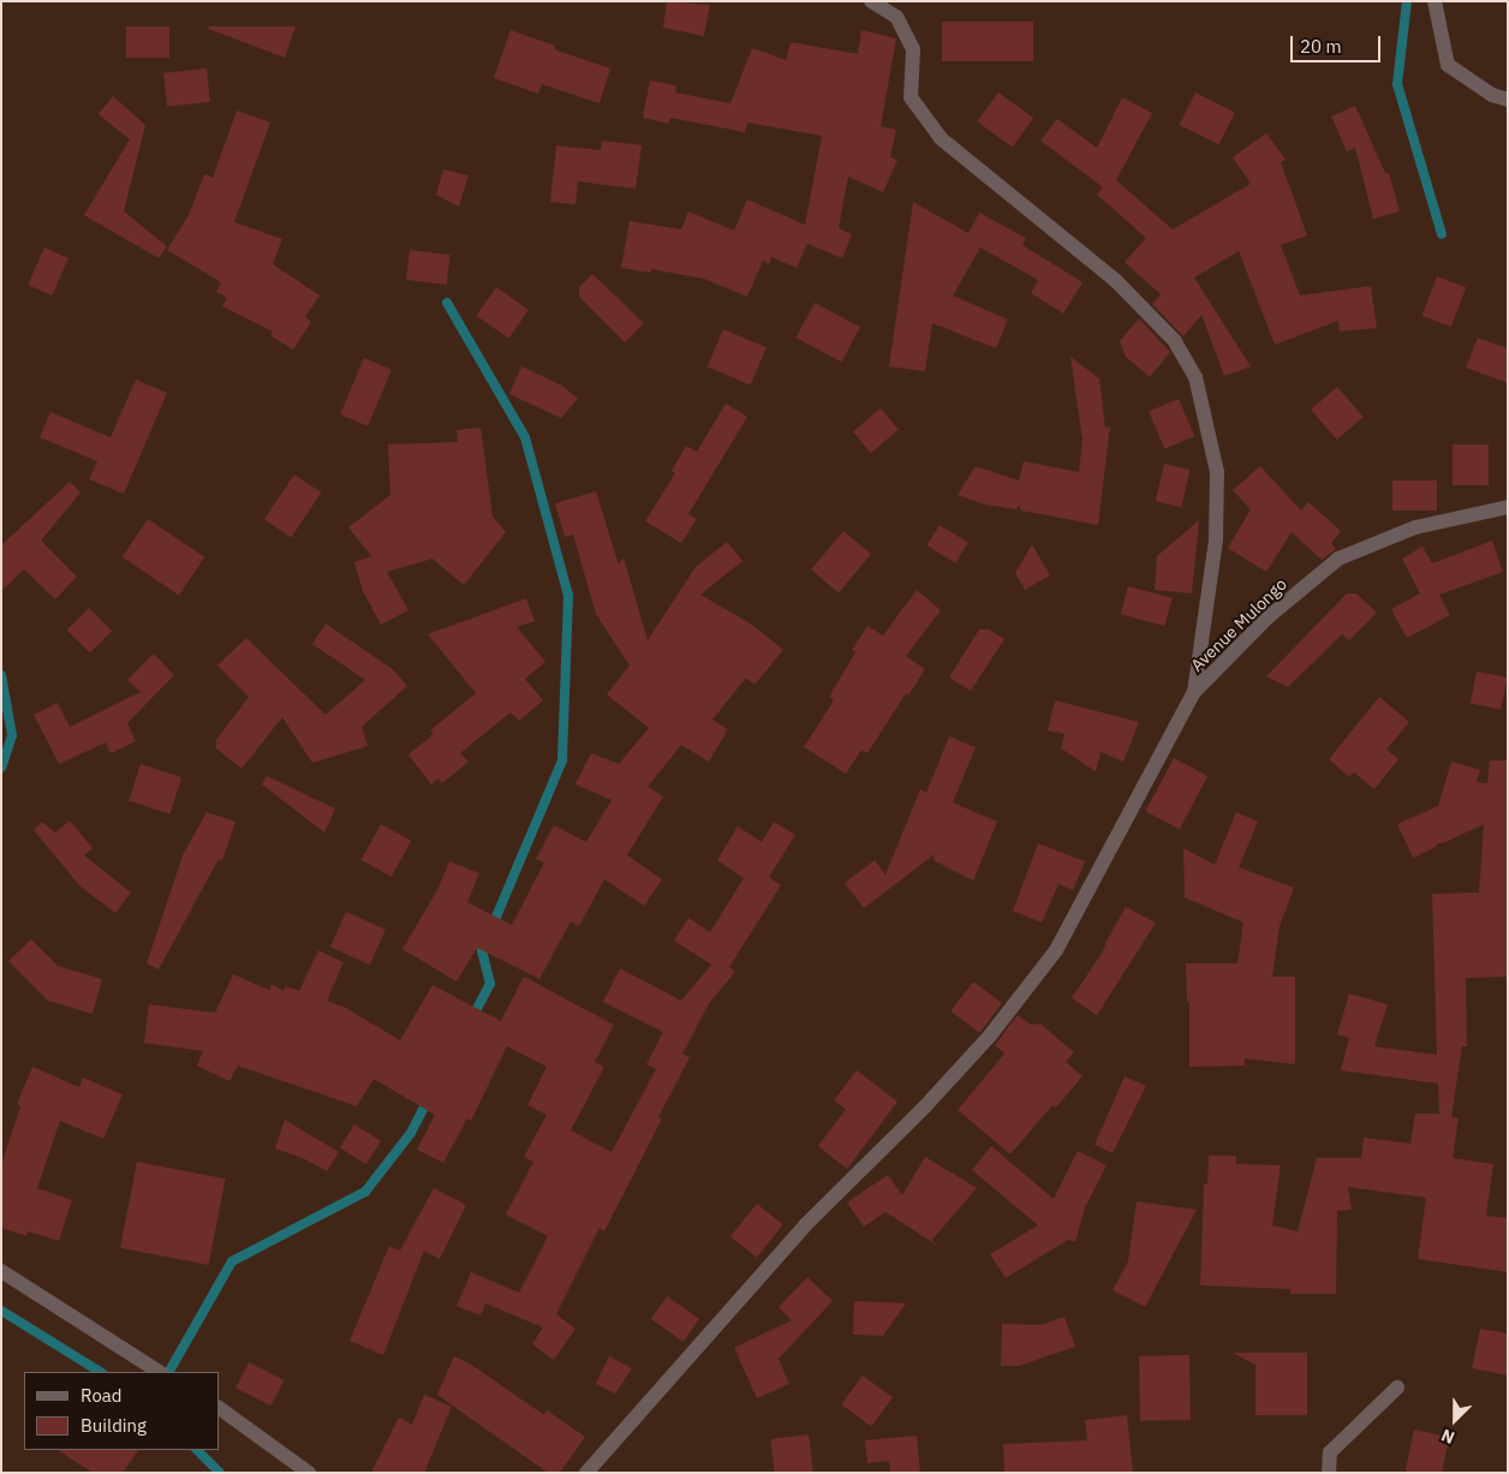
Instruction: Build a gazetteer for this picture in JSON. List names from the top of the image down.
{
  "streets": {
    "street": ["Avenue Mulongo"]
  },
  "legend": ["Road", "Building"],
  "scale_bar": "20 m",
  "north": "bottom left"
}
